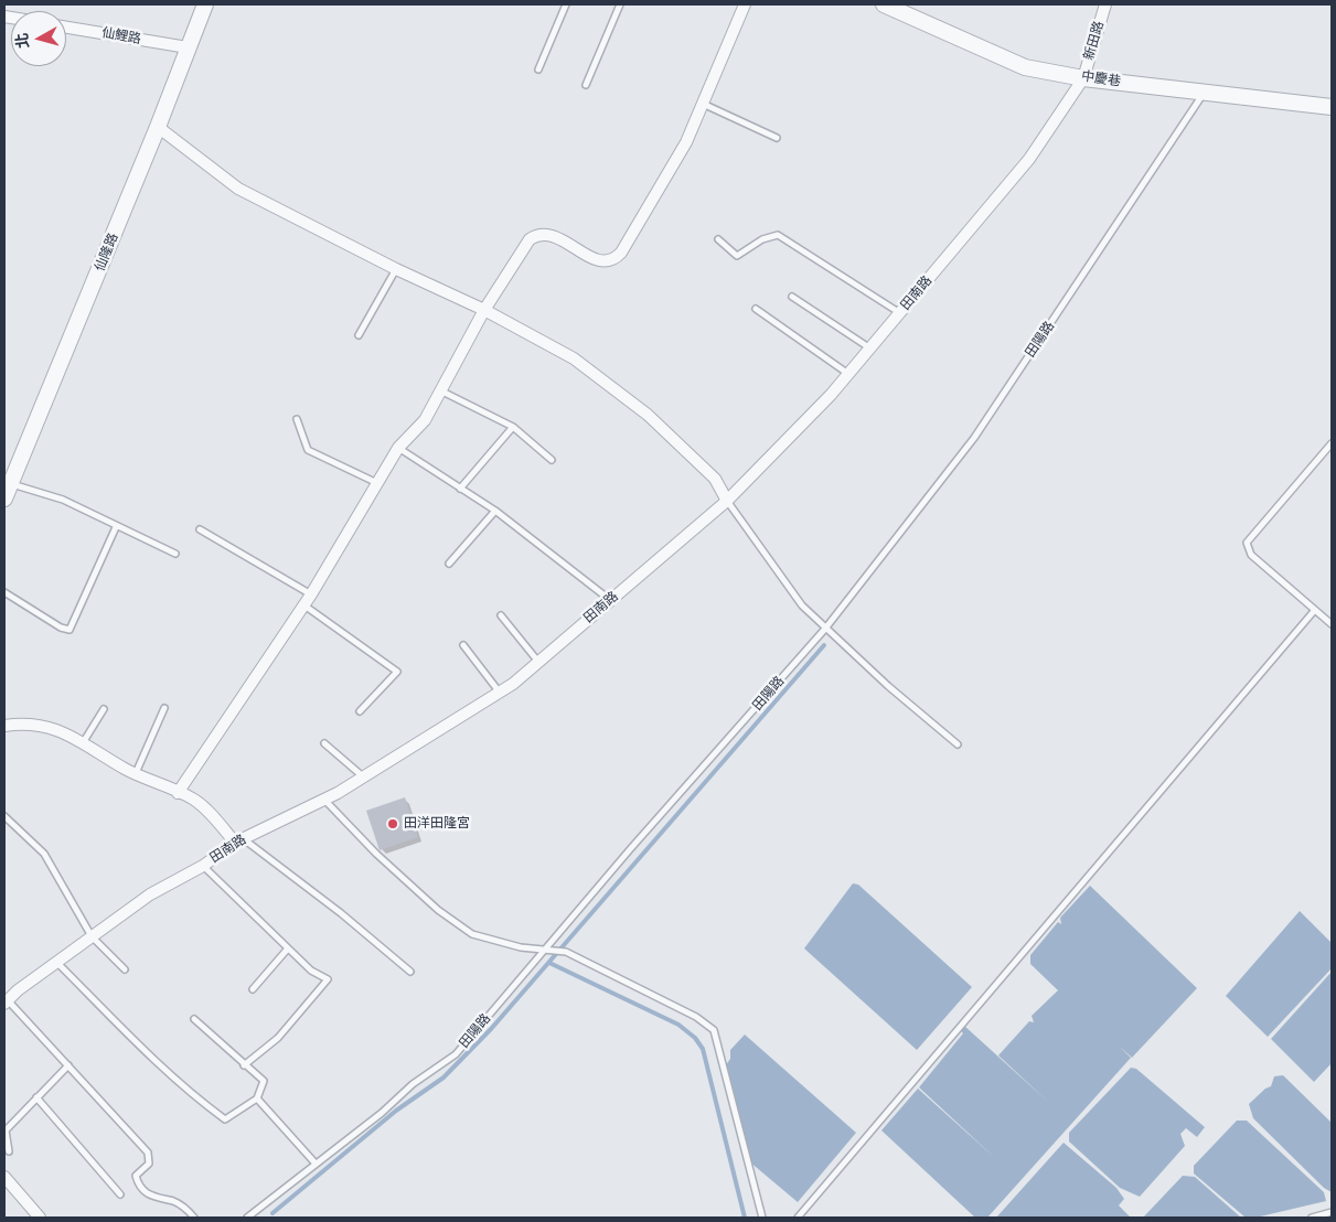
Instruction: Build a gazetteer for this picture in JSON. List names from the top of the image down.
{
  "streets": {
    "street": [
      "仙鯉路",
      "新田路",
      "中慶巷",
      "仙隆路",
      "田南路"
    ],
    "lane": ["田陽路"]
  },
  "crossings": [
    ["仙鯉路", "仙隆路"],
    ["新田路", "中慶巷"],
    ["新田路", "田南路"],
    ["中慶巷", "田南路"],
    ["中慶巷", "田陽路"]
  ],
  "places": ["田洋田隆宮"],
  "north": "left"
}
